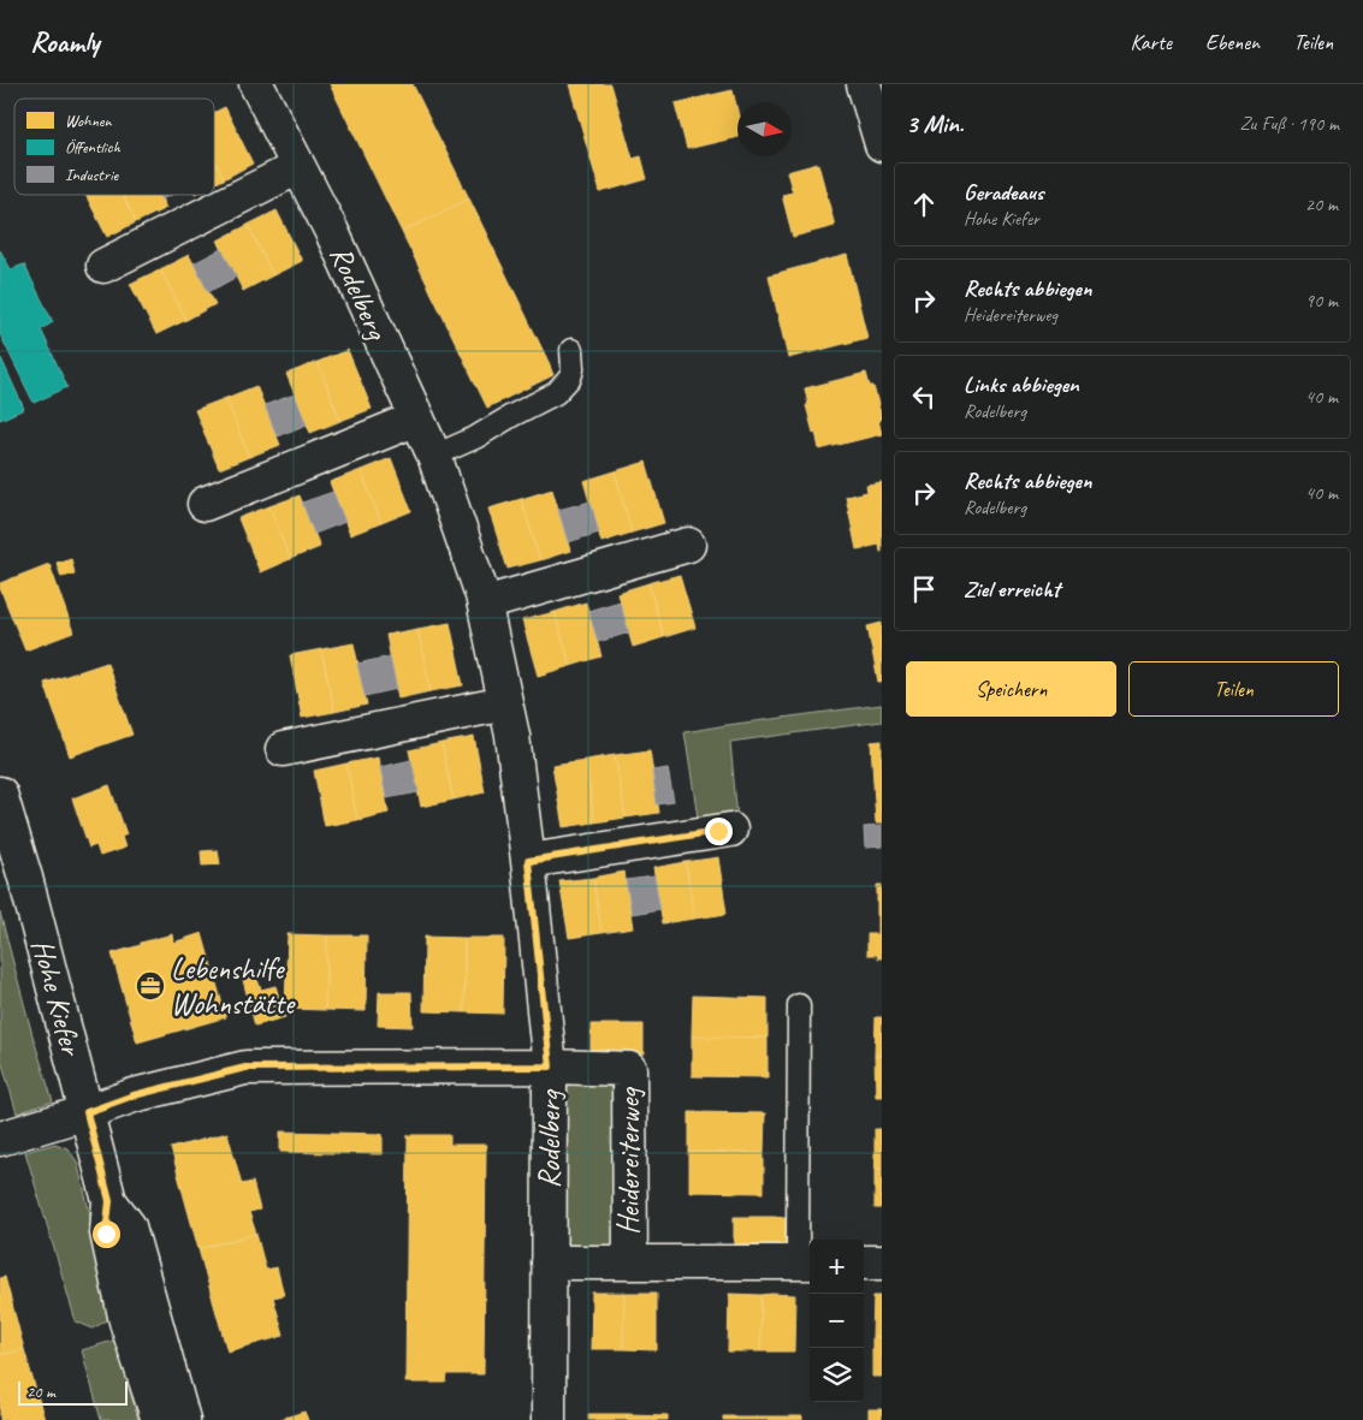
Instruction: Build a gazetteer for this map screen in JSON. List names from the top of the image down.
{
  "streets": {
    "street": ["Rodelberg", "Hohe Kiefer", "Heidereiterweg"]
  },
  "crossings": [
    ["Rodelberg", "Heidereiterweg"],
    ["Hohe Kiefer", "Heidereiterweg"]
  ],
  "places": {
    "office": ["Lebenshilfe Wohnstätte"]
  },
  "legend": ["Wohnen", "Öffentlich", "Industrie"],
  "scale_bar": "20 m",
  "north": "right",
  "page": {
    "header": "Roamly",
    "nav": ["Karte", "Ebenen", "Teilen"],
    "heading": ["3 Min.", "Zu Fuß · 190 m"],
    "list": [
      ["Geradeaus", "Hohe Kiefer", "20 m"],
      ["Rechts abbiegen", "Heidereiterweg", "90 m"],
      ["Links abbiegen", "Rodelberg", "40 m"],
      ["Rechts abbiegen", "Rodelberg", "40 m"],
      "Ziel erreicht"
    ],
    "buttons": ["Speichern", "Teilen"],
    "map_buttons": ["+", "−"],
    "scale": "20 m"
  }
}
